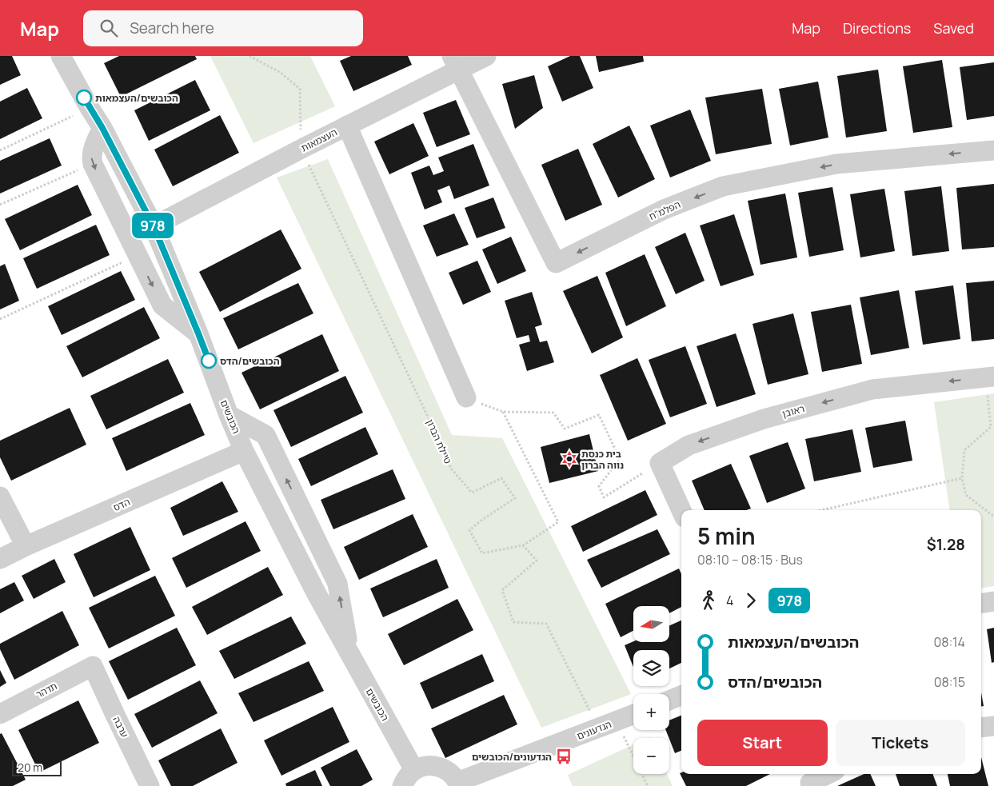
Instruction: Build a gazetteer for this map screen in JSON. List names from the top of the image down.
{
  "streets": {
    "street": [
      "העצמאות",
      "הפלמ\"ח",
      "ראובן",
      "הכובשים",
      "הדס",
      "תדהר",
      "ערבה",
      "הגדעונים"
    ],
    "path": ["טיילת הברון"]
  },
  "crossings": [
    ["העצמאות", "הפלמ\"ח"],
    ["העצמאות", "הכובשים"],
    ["העצמאות", "טיילת הברון"],
    ["הכובשים", "הדס"],
    ["תדהר", "ערבה"]
  ],
  "one_way": ["הפלמ\"ח", "ראובן"],
  "places": {
    "other": ["הכובשים/העצמאות", "הכובשים/הדס"],
    "synagogue": ["בית כנסת נווה הברון"],
    "bus stop": ["הגדעונים/הכובשים"]
  },
  "lines": ["bus line 978"],
  "scale_bar": "20 m",
  "north": "left",
  "page": {
    "header": "Map",
    "search": "Search here",
    "nav": ["Map", "Directions", "Saved"],
    "on_map": "978",
    "heading": ["5 min", "08:10 – 08:15 · Bus", "$1.28"],
    "legs": ["4", "978"],
    "map_buttons": ["+", "−"],
    "list": [
      {
        "name": "הכובשים/העצמאות",
        "value": "08:14"
      },
      {
        "name": "הכובשים/הדס",
        "value": "08:15"
      }
    ],
    "buttons": ["Start", "Tickets"],
    "scale": "20 m"
  }
}
